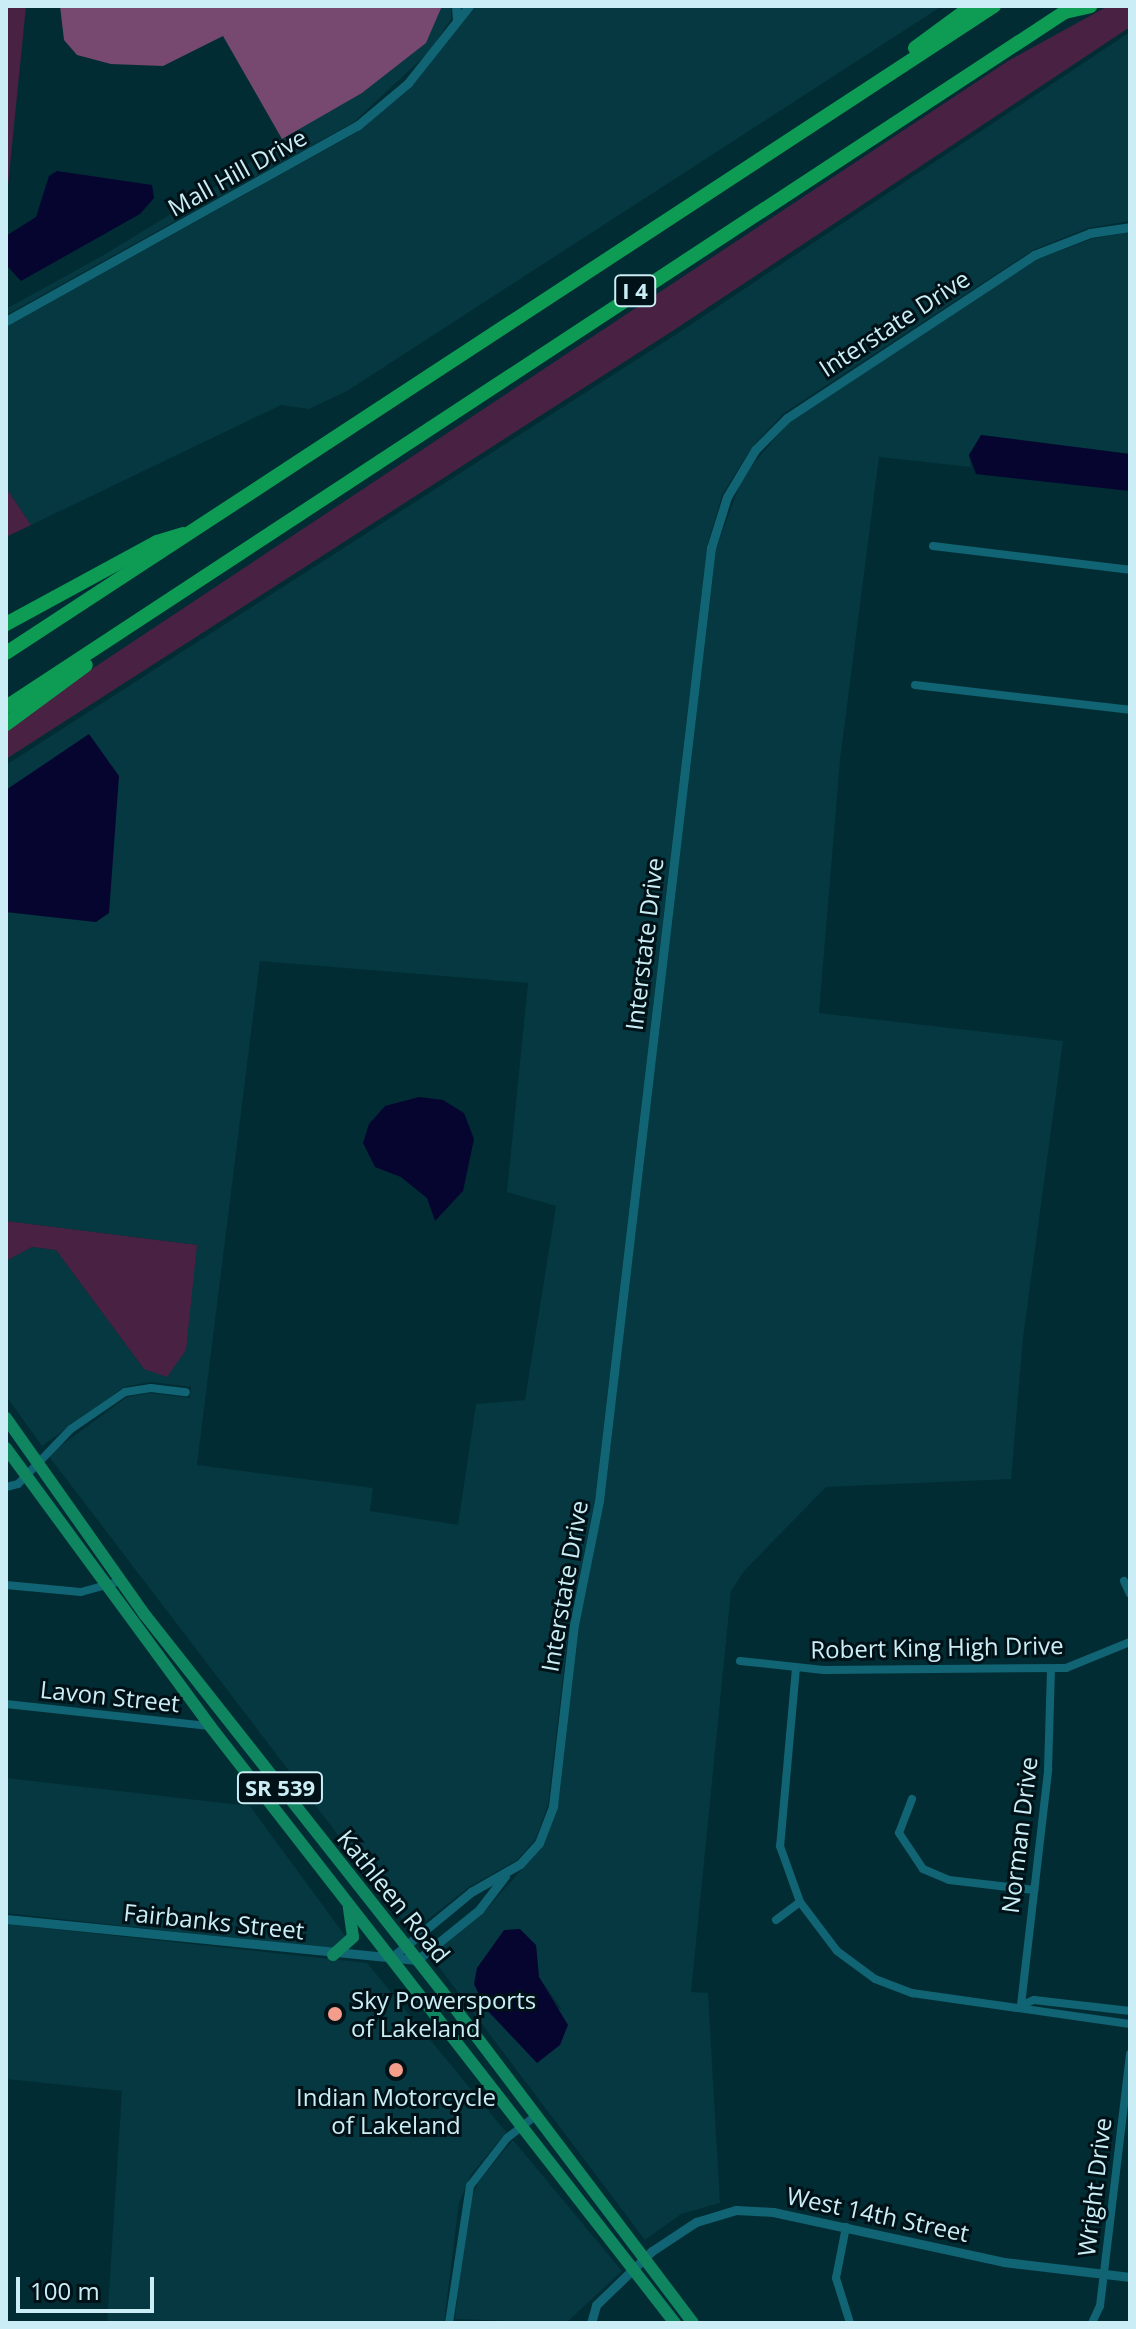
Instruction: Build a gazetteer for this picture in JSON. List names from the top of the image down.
{
  "streets": {
    "highway": ["I 4"],
    "main road": ["SR 539", "Kathleen Road"],
    "street": [
      "Mall Hill Drive",
      "Interstate Drive",
      "Robert King High Drive",
      "Lavon Street",
      "Norman Drive",
      "Fairbanks Street",
      "Wright Drive",
      "West 14th Street"
    ]
  },
  "crossings": [
    ["Interstate Drive", "Kathleen Road"],
    ["Interstate Drive", "Fairbanks Street"],
    ["Robert King High Drive", "Norman Drive"],
    ["Lavon Street", "Kathleen Road"],
    ["Kathleen Road", "Fairbanks Street"],
    ["Kathleen Road", "West 14th Street"],
    ["Wright Drive", "West 14th Street"]
  ],
  "places": ["Sky Powersports of Lakeland", "Indian Motorcycle of Lakeland"],
  "scale_bar": "100 m"
}
